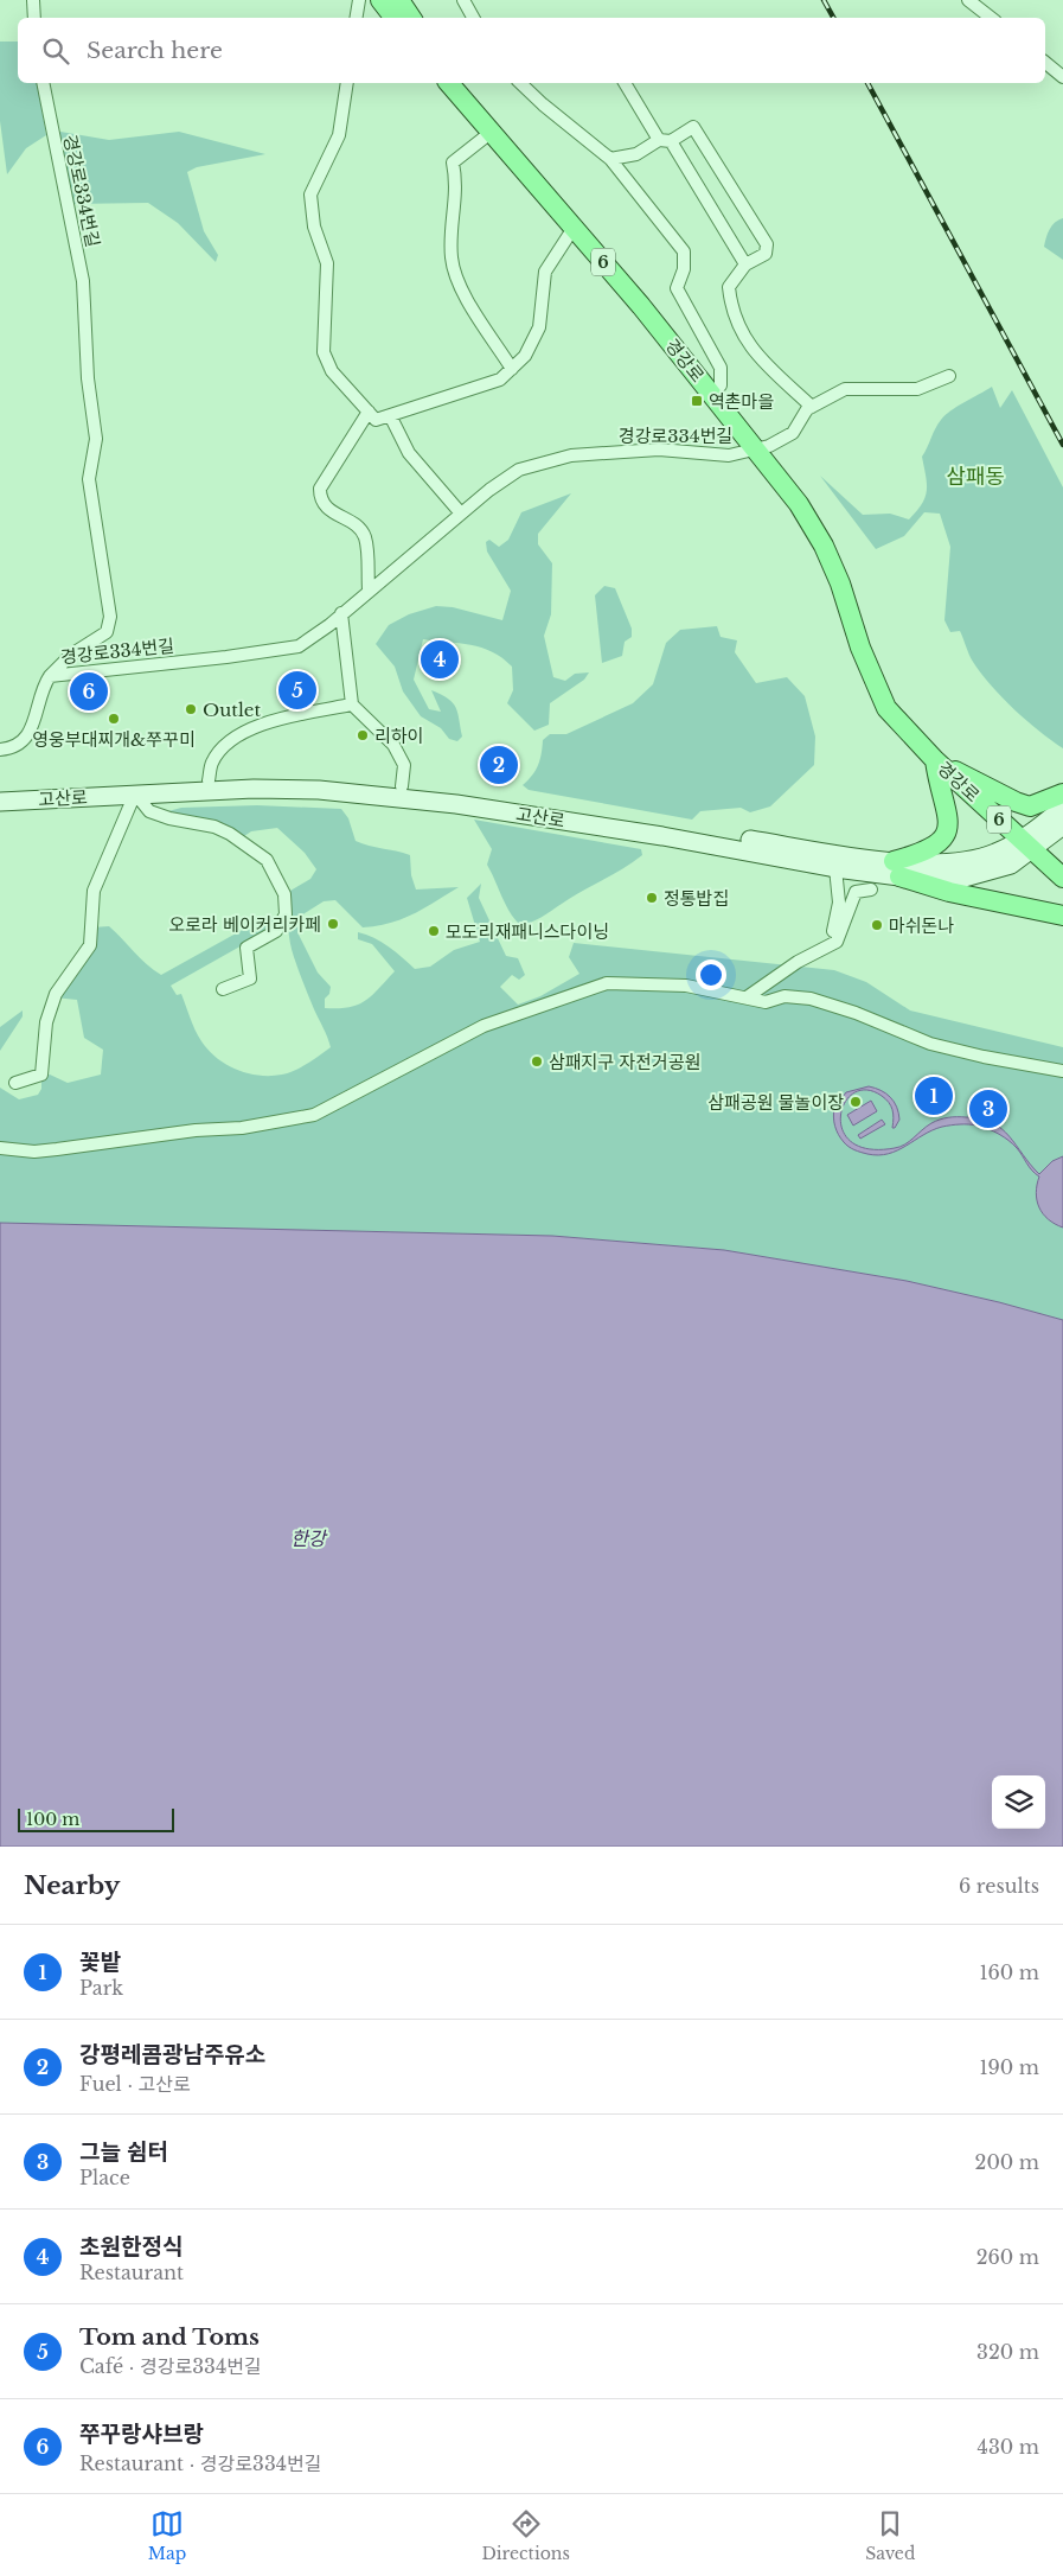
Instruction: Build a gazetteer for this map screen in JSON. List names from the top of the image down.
{
  "streets": {
    "main road": ["6", "경강로"],
    "street": ["경강로334번길", "고산로"]
  },
  "crossings": [
    ["경강로334번길", "경강로"],
    ["경강로", "고산로"]
  ],
  "districts": ["삼패동"],
  "water": ["한강"],
  "places": {
    "transit": ["역촌마을"],
    "other": [
      "Outlet",
      "영웅부대찌개&쭈꾸미",
      "리하이",
      "정통밥집",
      "오로라 베이커리카페",
      "마쉬돈나",
      "모도리재패니스다이닝",
      "삼패지구 자전거공원",
      "삼패공원 물놀이장"
    ]
  },
  "scale_bar": "100 m",
  "page": {
    "search": "Search here",
    "pins": [
      "4",
      "5",
      "6",
      "2",
      "1",
      "3"
    ],
    "scale": "100 m",
    "heading": ["Nearby", "6 results"],
    "list": [
      {
        "mark": "1",
        "name": "꽃밭",
        "note": "Park",
        "value": "160 m"
      },
      {
        "mark": "2",
        "name": "강평레콤광남주유소",
        "note": "Fuel · 고산로",
        "value": "190 m"
      },
      {
        "mark": "3",
        "name": "그늘 쉼터",
        "note": "Place",
        "value": "200 m"
      },
      {
        "mark": "4",
        "name": "초원한정식",
        "note": "Restaurant",
        "value": "260 m"
      },
      {
        "mark": "5",
        "name": "Tom and Toms",
        "note": "Café · 경강로334번길",
        "value": "320 m"
      },
      {
        "mark": "6",
        "name": "쭈꾸랑샤브랑",
        "note": "Restaurant · 경강로334번길",
        "value": "430 m"
      }
    ],
    "nav": ["Map", "Directions", "Saved"]
  }
}
